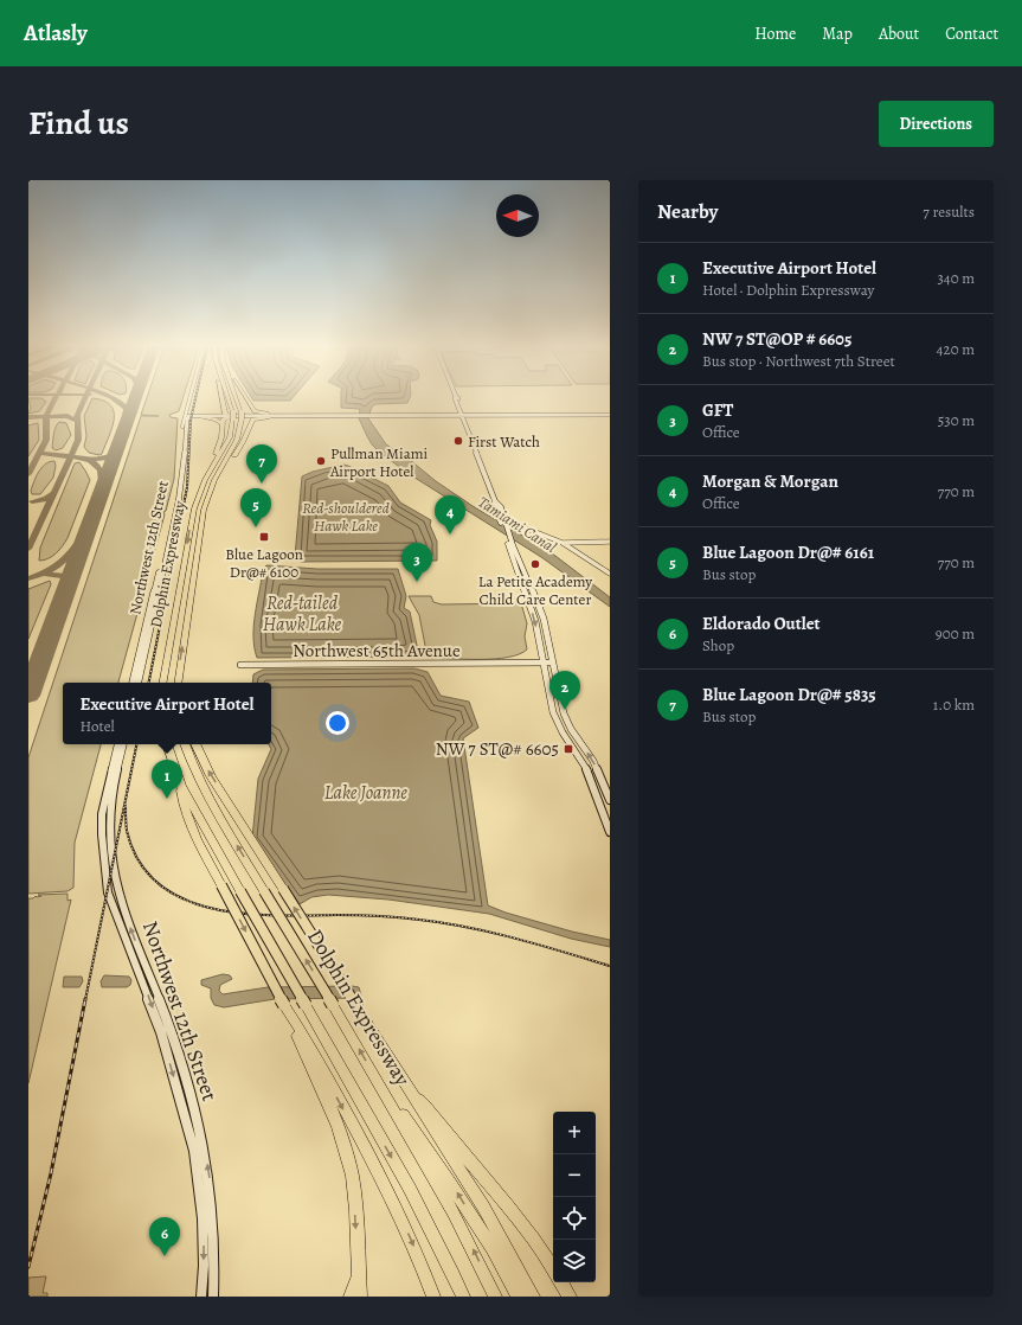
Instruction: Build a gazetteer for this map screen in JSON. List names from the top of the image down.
{
  "streets": {
    "highway": ["Dolphin Expressway"],
    "main road": ["Northwest 12th Street"],
    "street": ["Northwest 65th Avenue"]
  },
  "water": [
    "Red-shouldered Hawk Lake",
    "Tamiami Canal",
    "Red-tailed Hawk Lake",
    "Lake Joanne"
  ],
  "places": {
    "other": ["First Watch", "Pullman Miami Airport Hotel", "La Petite Academy Child Care Center"],
    "transit": ["Blue Lagoon Dr@# 6100", "NW 7 ST@# 6605"]
  },
  "north": "left",
  "page": {
    "header": "Atlasly",
    "nav": [
      "Home",
      "Map",
      "About",
      "Contact"
    ],
    "title": "Find us",
    "buttons": "Directions",
    "heading": ["Nearby", "7 results"],
    "list": [
      {
        "mark": "1",
        "name": "Executive Airport Hotel",
        "note": "Hotel · Dolphin Expressway",
        "value": "340 m"
      },
      {
        "mark": "2",
        "name": "NW 7 ST@OP # 6605",
        "note": "Bus stop · Northwest 7th Street",
        "value": "420 m"
      },
      {
        "mark": "3",
        "name": "GFT",
        "note": "Office",
        "value": "530 m"
      },
      {
        "mark": "4",
        "name": "Morgan & Morgan",
        "note": "Office",
        "value": "770 m"
      },
      {
        "mark": "5",
        "name": "Blue Lagoon Dr@# 6161",
        "note": "Bus stop",
        "value": "770 m"
      },
      {
        "mark": "6",
        "name": "Eldorado Outlet",
        "note": "Shop",
        "value": "900 m"
      },
      {
        "mark": "7",
        "name": "Blue Lagoon Dr@# 5835",
        "note": "Bus stop",
        "value": "1.0 km"
      }
    ],
    "pins": [
      "7",
      "5",
      "4",
      "3",
      "2",
      "1",
      "6"
    ],
    "popup": ["Executive Airport Hotel", "Hotel"],
    "map_buttons": ["+", "−"]
  }
}
